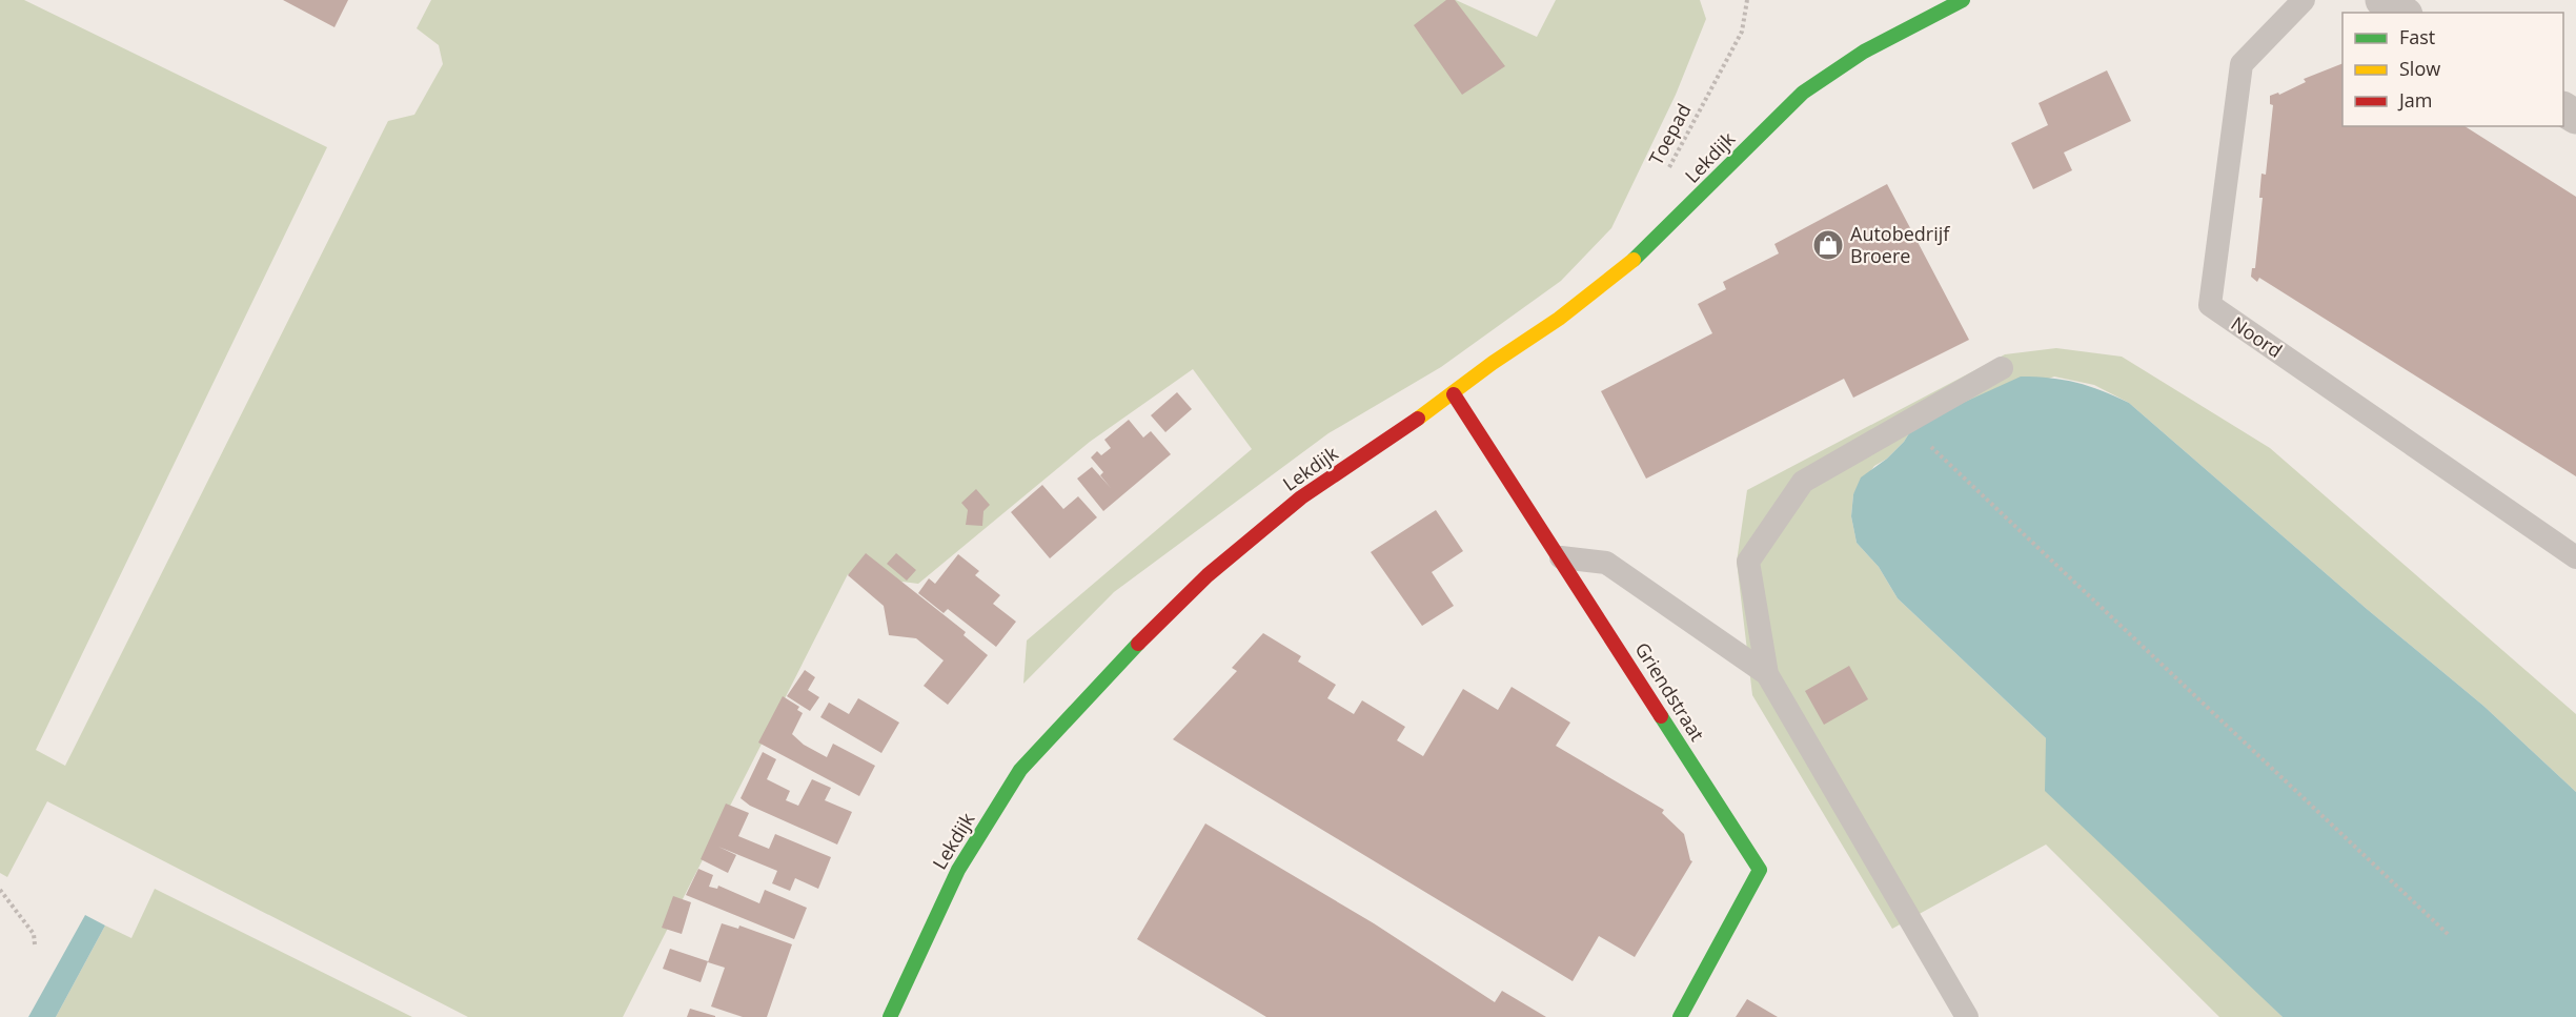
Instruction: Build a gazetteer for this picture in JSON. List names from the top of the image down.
{
  "streets": {
    "street": ["Lekdijk", "Griendstraat"],
    "lane": ["Noord"],
    "path": ["Toepad"]
  },
  "crossings": [
    ["Lekdijk", "Griendstraat"]
  ],
  "places": {
    "shop": ["Autobedrijf Broere"]
  },
  "legend": ["Fast", "Slow", "Jam"]
}
